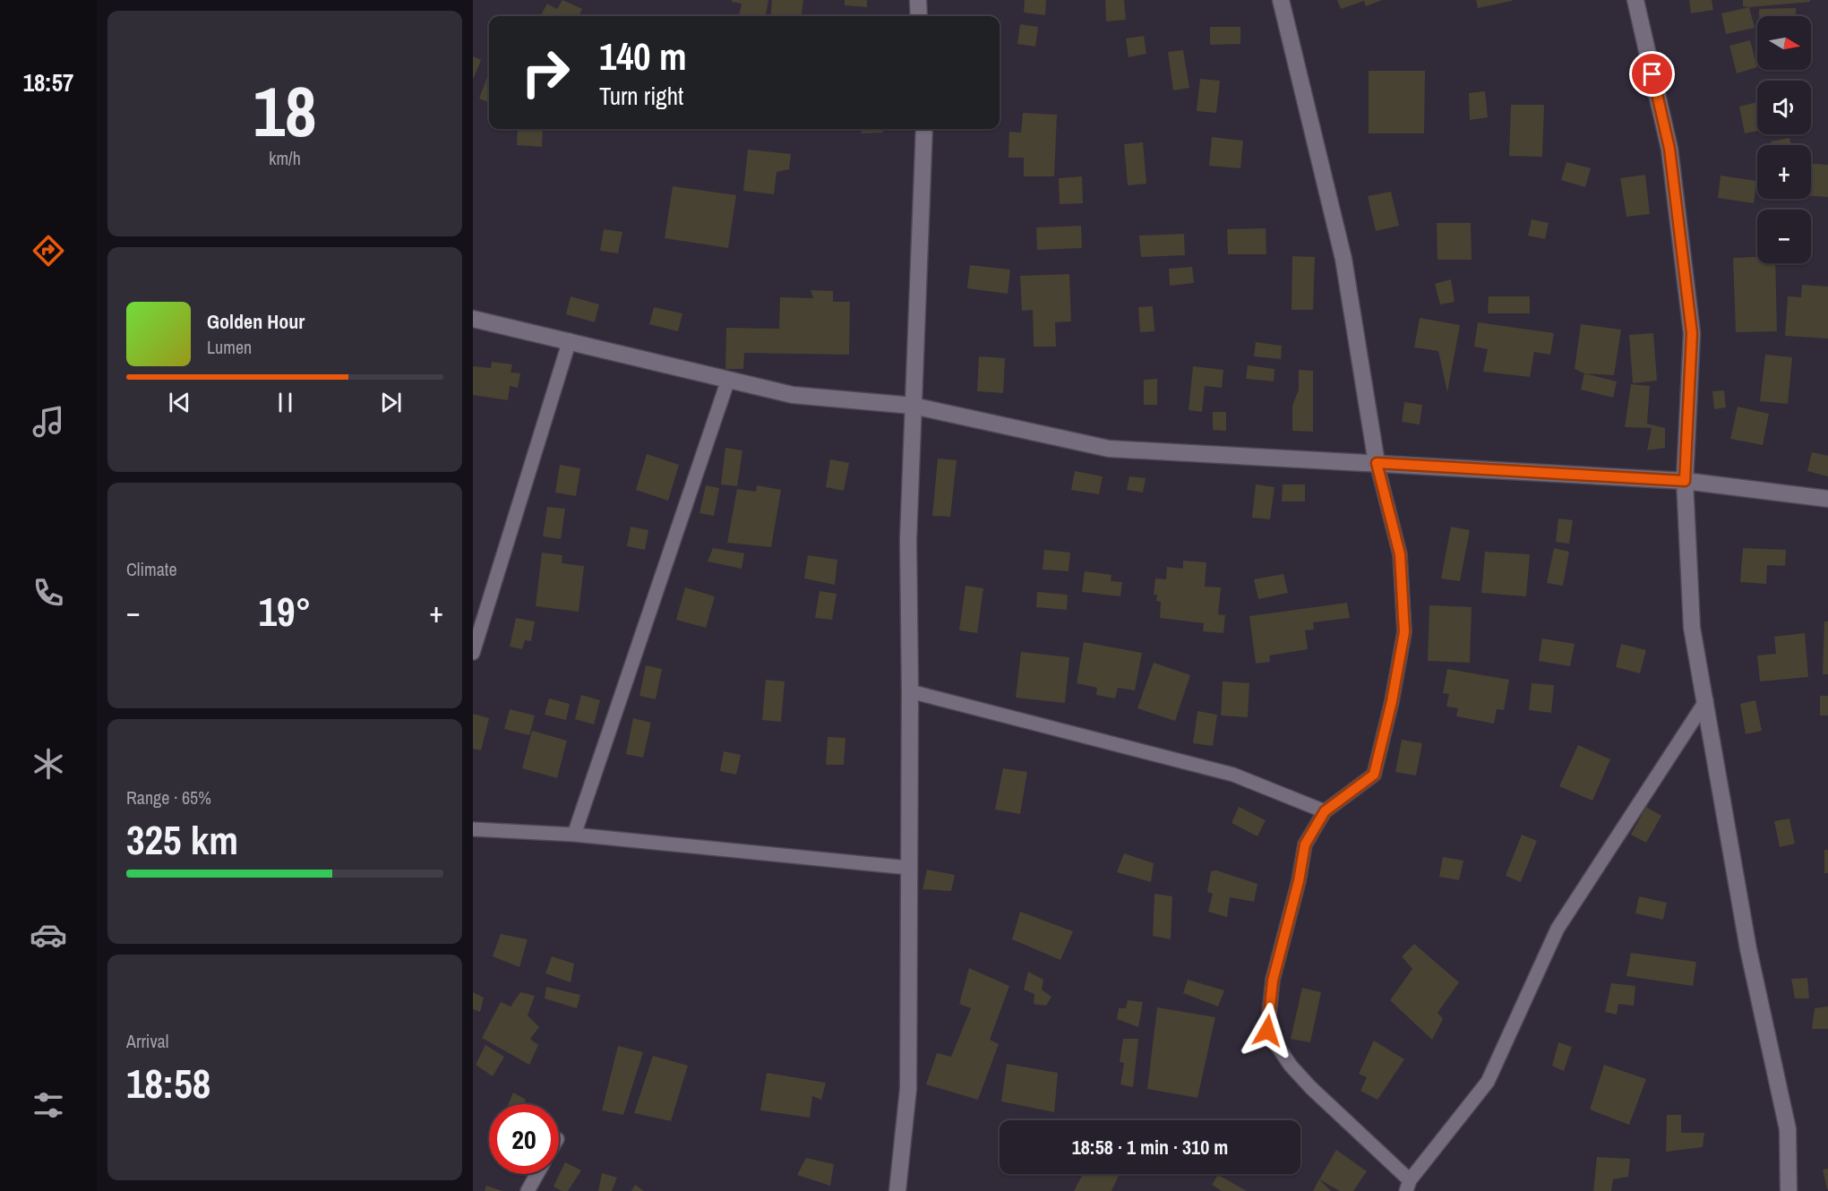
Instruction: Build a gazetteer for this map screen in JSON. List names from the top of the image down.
{
  "north": "right",
  "page": {
    "tabs": "18:57",
    "tile": [
      ["18", "km/h"],
      "Climate",
      ["Range · 65%", "325 km"],
      ["Arrival", "18:58"]
    ],
    "map_buttons": ["+", "−"],
    "turn": ["140 m", "Turn right"],
    "song": ["Golden Hour", "Lumen"],
    "heat": ["−", "19°", "+"],
    "limit": "20",
    "trip": "18:58 · 1 min · 310 m"
  }
}
